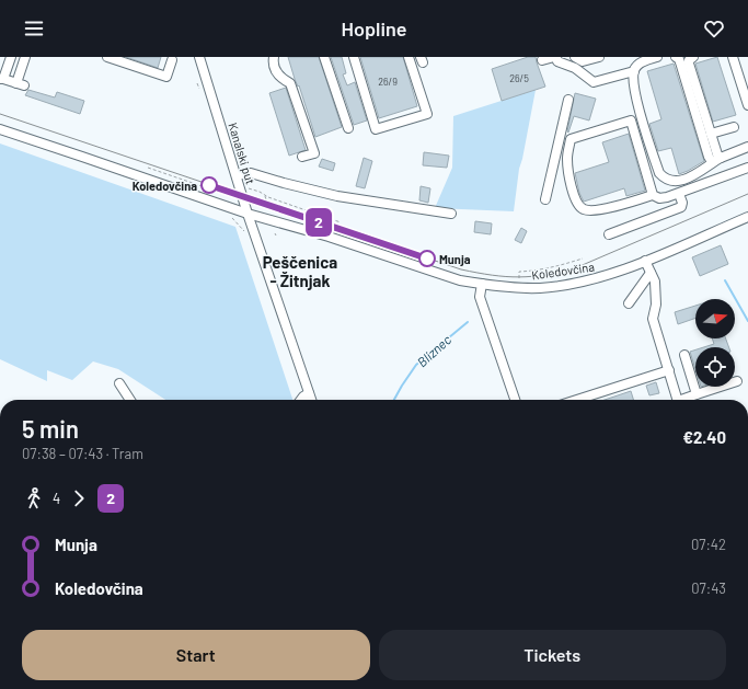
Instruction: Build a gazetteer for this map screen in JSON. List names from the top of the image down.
{
  "streets": {
    "street": ["Kanalski put", "Koledovčina"]
  },
  "crossings": [
    ["Kanalski put", "Koledovčina"]
  ],
  "districts": ["Peščenica - Žitnjak"],
  "water": ["Bliznec"],
  "places": ["Koledovčina", "Munja"],
  "lines": ["tram line 2"],
  "house_numbers": ["26/5", "26/9"],
  "north": "right",
  "page": {
    "header": "Hopline",
    "on_map": "2",
    "heading": ["5 min", "07:38 – 07:43 · Tram", "€2.40"],
    "legs": ["4", "2"],
    "list": [
      {
        "name": "Munja",
        "value": "07:42"
      },
      {
        "name": "Koledovčina",
        "value": "07:43"
      }
    ],
    "buttons": ["Start", "Tickets"]
  }
}
